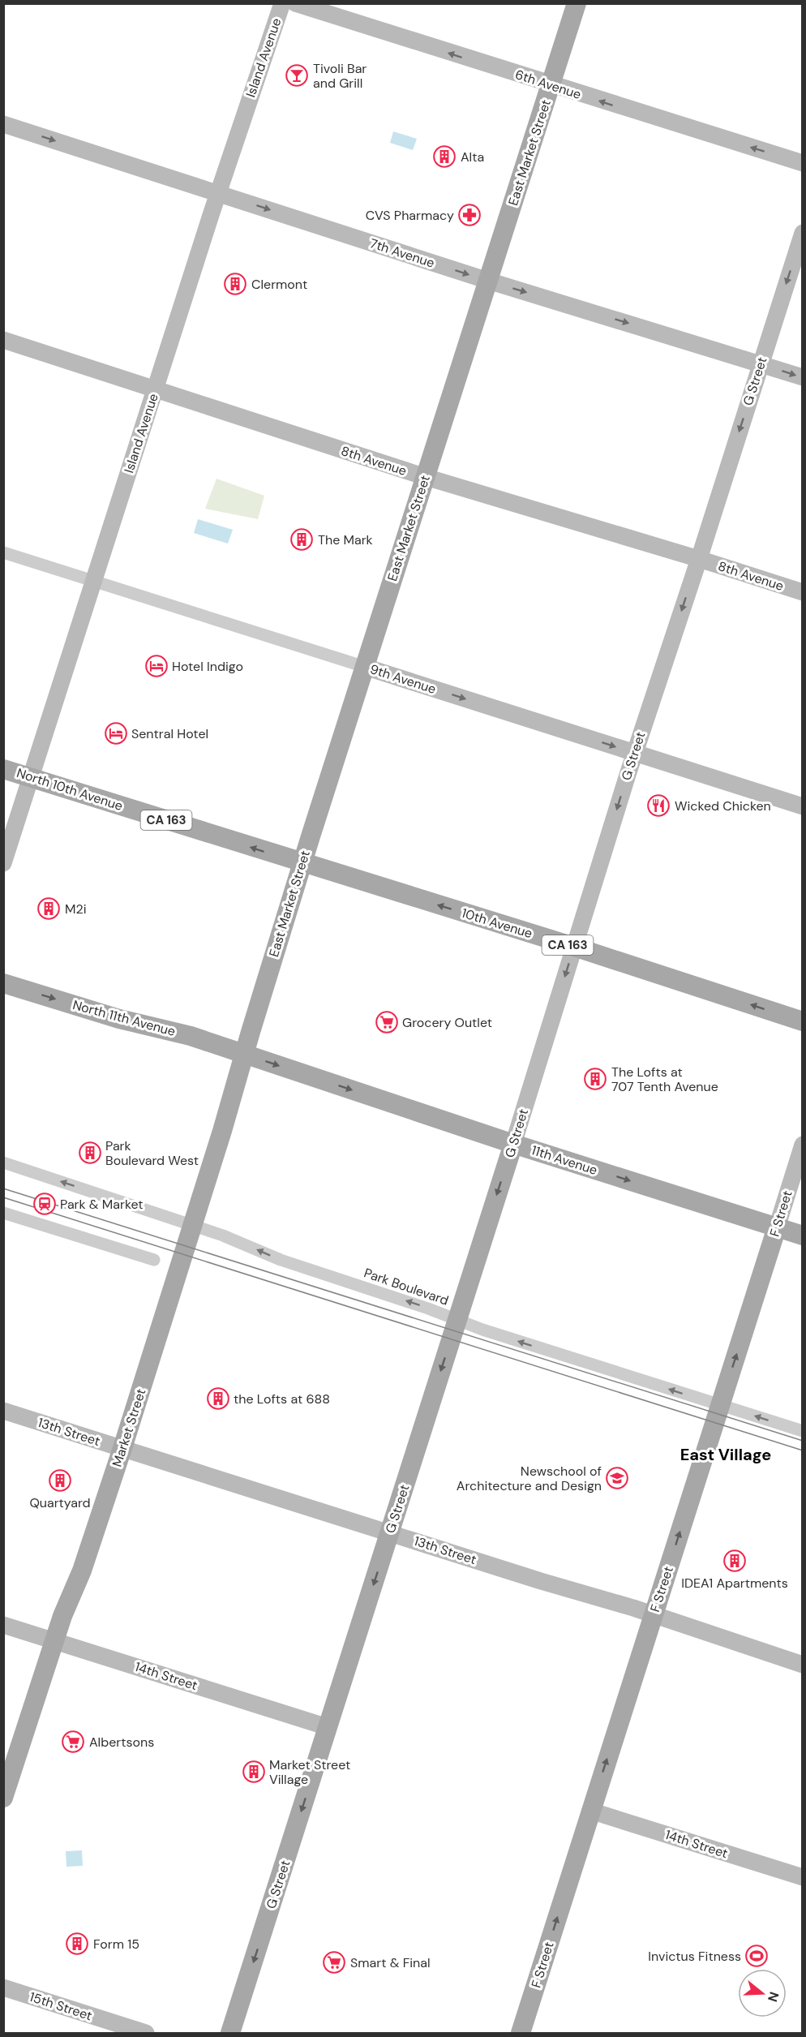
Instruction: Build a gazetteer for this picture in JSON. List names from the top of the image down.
{
  "streets": {
    "main road": [
      "East Market Street",
      "G Street",
      "North 10th Avenue",
      "CA 163",
      "10th Avenue",
      "North 11th Avenue",
      "11th Avenue",
      "F Street",
      "Market Street"
    ],
    "street": [
      "Island Avenue",
      "6th Avenue",
      "7th Avenue",
      "8th Avenue",
      "9th Avenue",
      "Park Boulevard",
      "13th Street",
      "14th Street",
      "15th Street"
    ]
  },
  "crossings": [
    ["Island Avenue", "7th Avenue"],
    ["Island Avenue", "8th Avenue"],
    ["Island Avenue", "9th Avenue"],
    ["Island Avenue", "North 10th Avenue"],
    ["6th Avenue", "East Market Street"],
    ["East Market Street", "7th Avenue"],
    ["East Market Street", "8th Avenue"],
    ["East Market Street", "9th Avenue"],
    ["East Market Street", "North 10th Avenue"],
    ["East Market Street", "10th Avenue"],
    ["East Market Street", "North 11th Avenue"],
    ["East Market Street", "11th Avenue"],
    ["East Market Street", "Market Street"],
    ["7th Avenue", "G Street"],
    ["G Street", "8th Avenue"],
    ["G Street", "9th Avenue"],
    ["G Street", "10th Avenue"],
    ["G Street", "11th Avenue"],
    ["G Street", "Park Boulevard"],
    ["G Street", "13th Street"],
    ["G Street", "14th Street"],
    ["North 10th Avenue", "10th Avenue"],
    ["North 11th Avenue", "11th Avenue"],
    ["North 11th Avenue", "Market Street"],
    ["11th Avenue", "F Street"],
    ["11th Avenue", "Market Street"],
    ["F Street", "Park Boulevard"],
    ["F Street", "13th Street"],
    ["F Street", "14th Street"],
    ["Park Boulevard", "Market Street"],
    ["Market Street", "13th Street"],
    ["Market Street", "14th Street"]
  ],
  "one_way": [
    "6th Avenue",
    "7th Avenue",
    "G Street",
    "North 10th Avenue",
    "10th Avenue",
    "North 11th Avenue",
    "11th Avenue",
    "F Street",
    "Park Boulevard"
  ],
  "districts": ["East Village"],
  "places": {
    "bar": ["Tivoli Bar and Grill"],
    "building": [
      "Alta",
      "Clermont",
      "The Mark",
      "M2i",
      "The Lofts at 707 Tenth Avenue",
      "Park Boulevard West",
      "the Lofts at 688",
      "Quartyard",
      "IDEA1 Apartments",
      "Market Street Village",
      "Form 15"
    ],
    "pharmacy": ["CVS Pharmacy"],
    "hotel": ["Hotel Indigo", "Sentral Hotel"],
    "restaurant": ["Wicked Chicken"],
    "supermarket": ["Grocery Outlet", "Albertsons", "Smart & Final"],
    "station": ["Park & Market"],
    "school or university": ["Newschool of Architecture and Design"],
    "sports": ["Invictus Fitness"]
  },
  "north": "right"
}
